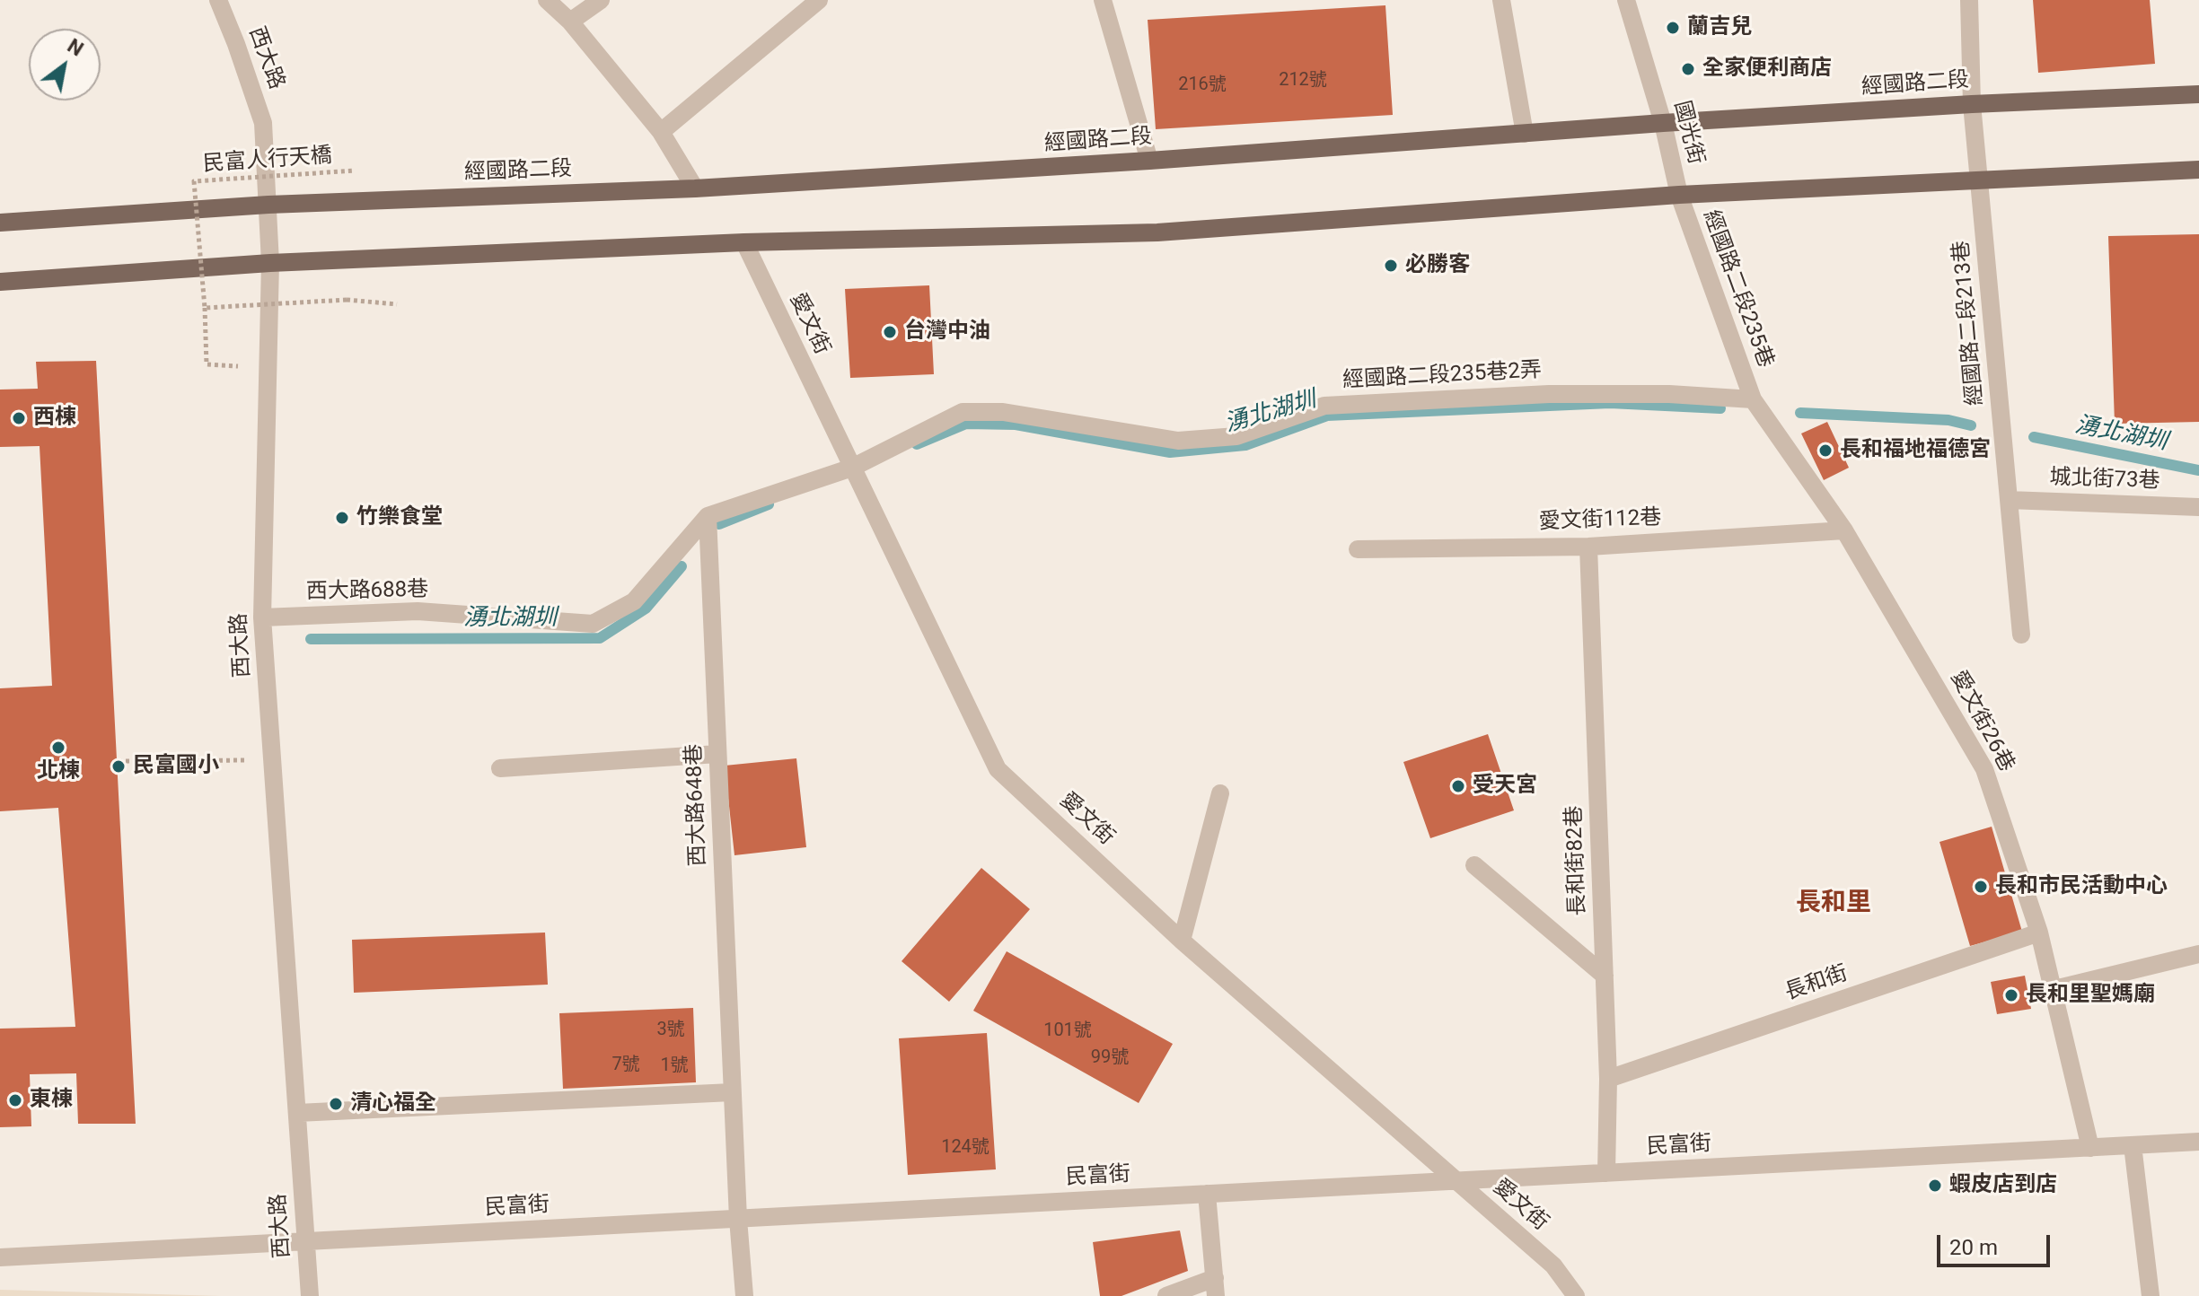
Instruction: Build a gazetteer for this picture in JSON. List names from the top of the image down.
{
  "streets": {
    "main road": ["經國路二段"],
    "street": [
      "西大路",
      "國光街",
      "經國路二段235巷",
      "經國路二段213巷",
      "愛文街",
      "經國路二段235巷2弄",
      "城北街73巷",
      "愛文街112巷",
      "西大路688巷",
      "愛文街26巷",
      "西大路648巷",
      "長和街82巷",
      "長和街",
      "民富街"
    ],
    "path": ["民富人行天橋"]
  },
  "crossings": [
    ["西大路", "經國路二段"],
    ["西大路", "西大路688巷"],
    ["西大路", "民富街"],
    ["經國路二段", "國光街"],
    ["經國路二段", "經國路二段213巷"],
    ["國光街", "經國路二段235巷"],
    ["經國路二段235巷", "經國路二段235巷2弄"],
    ["經國路二段235巷", "愛文街26巷"],
    ["經國路二段213巷", "城北街73巷"],
    ["愛文街", "經國路二段235巷2弄"],
    ["愛文街", "民富街"],
    ["經國路二段235巷2弄", "愛文街26巷"],
    ["愛文街112巷", "愛文街26巷"],
    ["愛文街112巷", "長和街82巷"],
    ["西大路688巷", "西大路648巷"],
    ["愛文街26巷", "長和街"],
    ["愛文街26巷", "民富街"],
    ["西大路648巷", "民富街"],
    ["長和街82巷", "長和街"],
    ["長和街82巷", "民富街"]
  ],
  "districts": ["長和里"],
  "water": ["湧北湖圳"],
  "places": [
    "蘭吉兒",
    "全家便利商店",
    "必勝客",
    "台灣中油",
    "西棟",
    "長和福地福德宮",
    "竹樂食堂",
    "北棟",
    "民富國小",
    "受天宮",
    "長和市民活動中心",
    "長和里聖媽廟",
    "東棟",
    "清心福全",
    "蝦皮店到店"
  ],
  "house_numbers": [
    "212號",
    "216號",
    "3號",
    "101號",
    "99號",
    "7號",
    "1號",
    "124號"
  ],
  "scale_bar": "20 m",
  "north": "top right"
}
